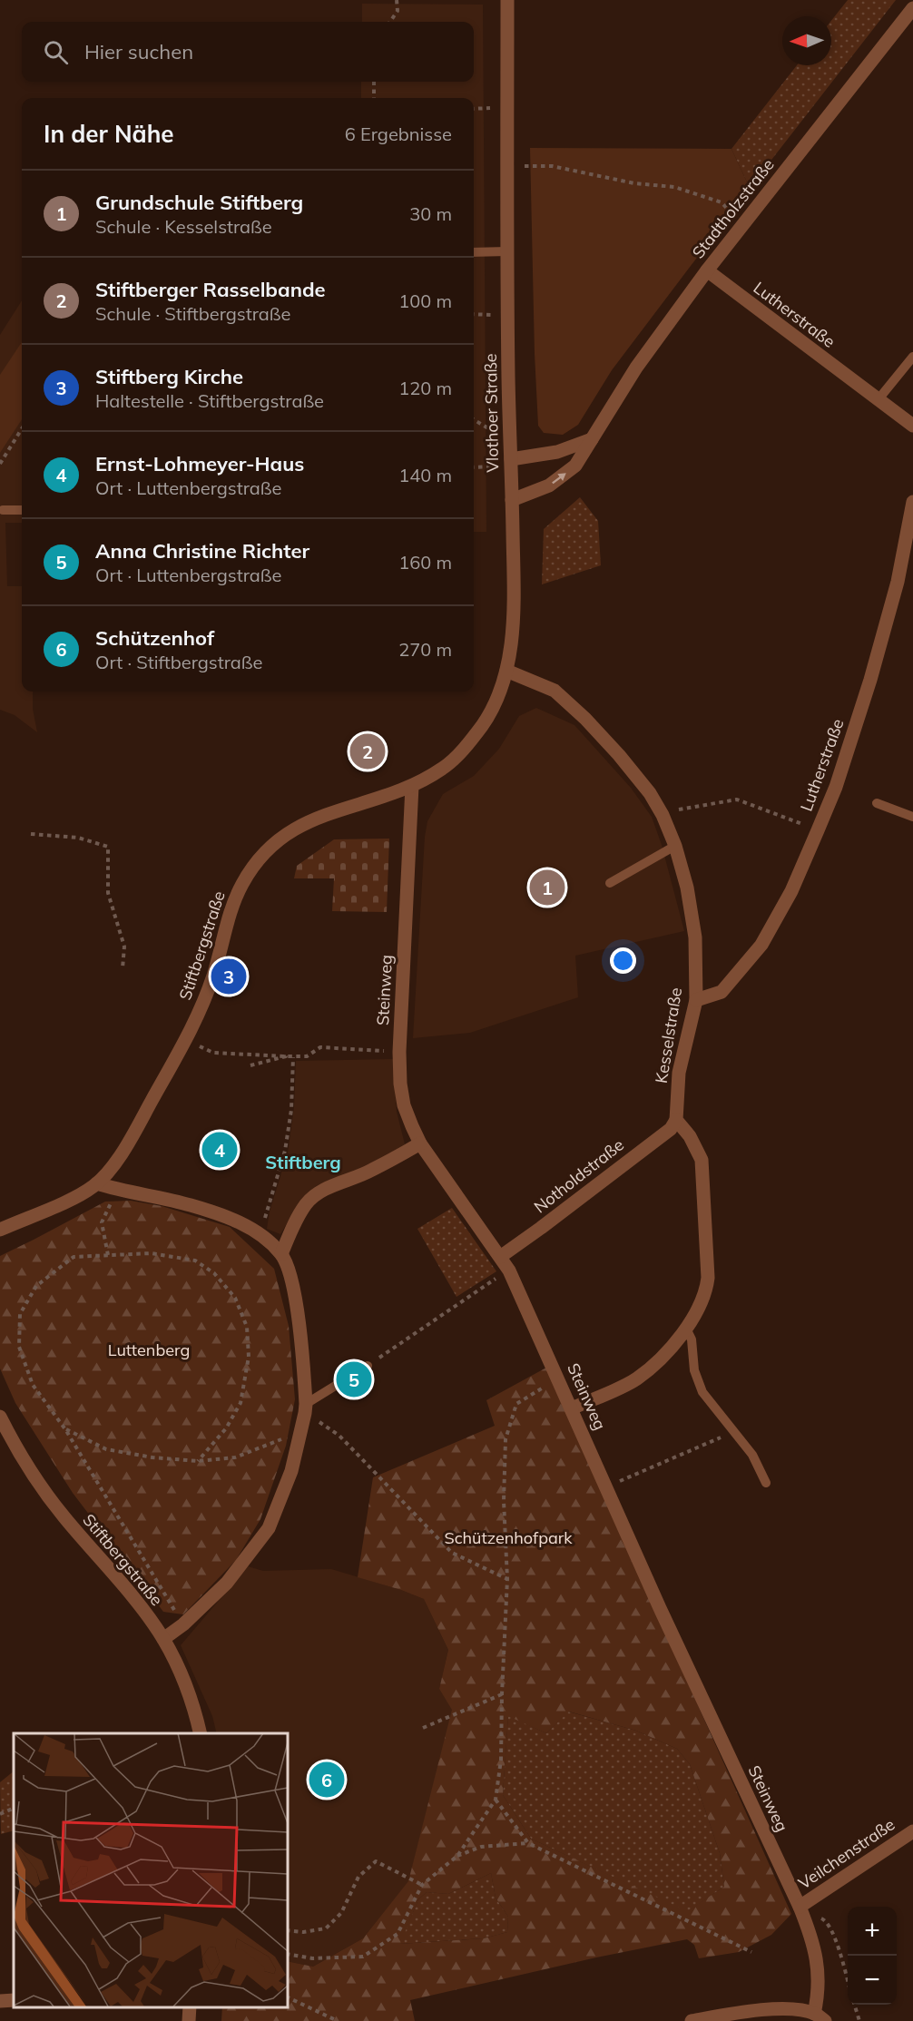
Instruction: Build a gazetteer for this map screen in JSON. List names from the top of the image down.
{
  "streets": {
    "street": [
      "Stadtholzstraße",
      "Lutherstraße",
      "Vlothoer Straße",
      "Stiftbergstraße",
      "Steinweg",
      "Kesselstraße",
      "Notholdstraße",
      "Veilchenstraße"
    ]
  },
  "crossings": [
    ["Stadtholzstraße", "Lutherstraße"],
    ["Stadtholzstraße", "Vlothoer Straße"],
    ["Lutherstraße", "Kesselstraße"],
    ["Vlothoer Straße", "Stiftbergstraße"],
    ["Vlothoer Straße", "Steinweg"],
    ["Vlothoer Straße", "Kesselstraße"],
    ["Stiftbergstraße", "Steinweg"],
    ["Steinweg", "Notholdstraße"],
    ["Steinweg", "Veilchenstraße"],
    ["Kesselstraße", "Notholdstraße"]
  ],
  "districts": ["Stiftberg"],
  "parks": ["Luttenberg", "Schützenhofpark"],
  "north": "left",
  "page": {
    "search": "Hier suchen",
    "heading": ["In der Nähe", "6 Ergebnisse"],
    "list": [
      {
        "mark": "1",
        "name": "Grundschule Stiftberg",
        "note": "Schule · Kesselstraße",
        "value": "30 m"
      },
      {
        "mark": "2",
        "name": "Stiftberger Rasselbande",
        "note": "Schule · Stiftbergstraße",
        "value": "100 m"
      },
      {
        "mark": "3",
        "name": "Stiftberg Kirche",
        "note": "Haltestelle · Stiftbergstraße",
        "value": "120 m"
      },
      {
        "mark": "4",
        "name": "Ernst-Lohmeyer-Haus",
        "note": "Ort · Luttenbergstraße",
        "value": "140 m"
      },
      {
        "mark": "5",
        "name": "Anna Christine Richter",
        "note": "Ort · Luttenbergstraße",
        "value": "160 m"
      },
      {
        "mark": "6",
        "name": "Schützenhof",
        "note": "Ort · Stiftbergstraße",
        "value": "270 m"
      }
    ],
    "pins": [
      "2",
      "1",
      "3",
      "4",
      "5",
      "6"
    ],
    "map_buttons": ["+", "−"]
  }
}
